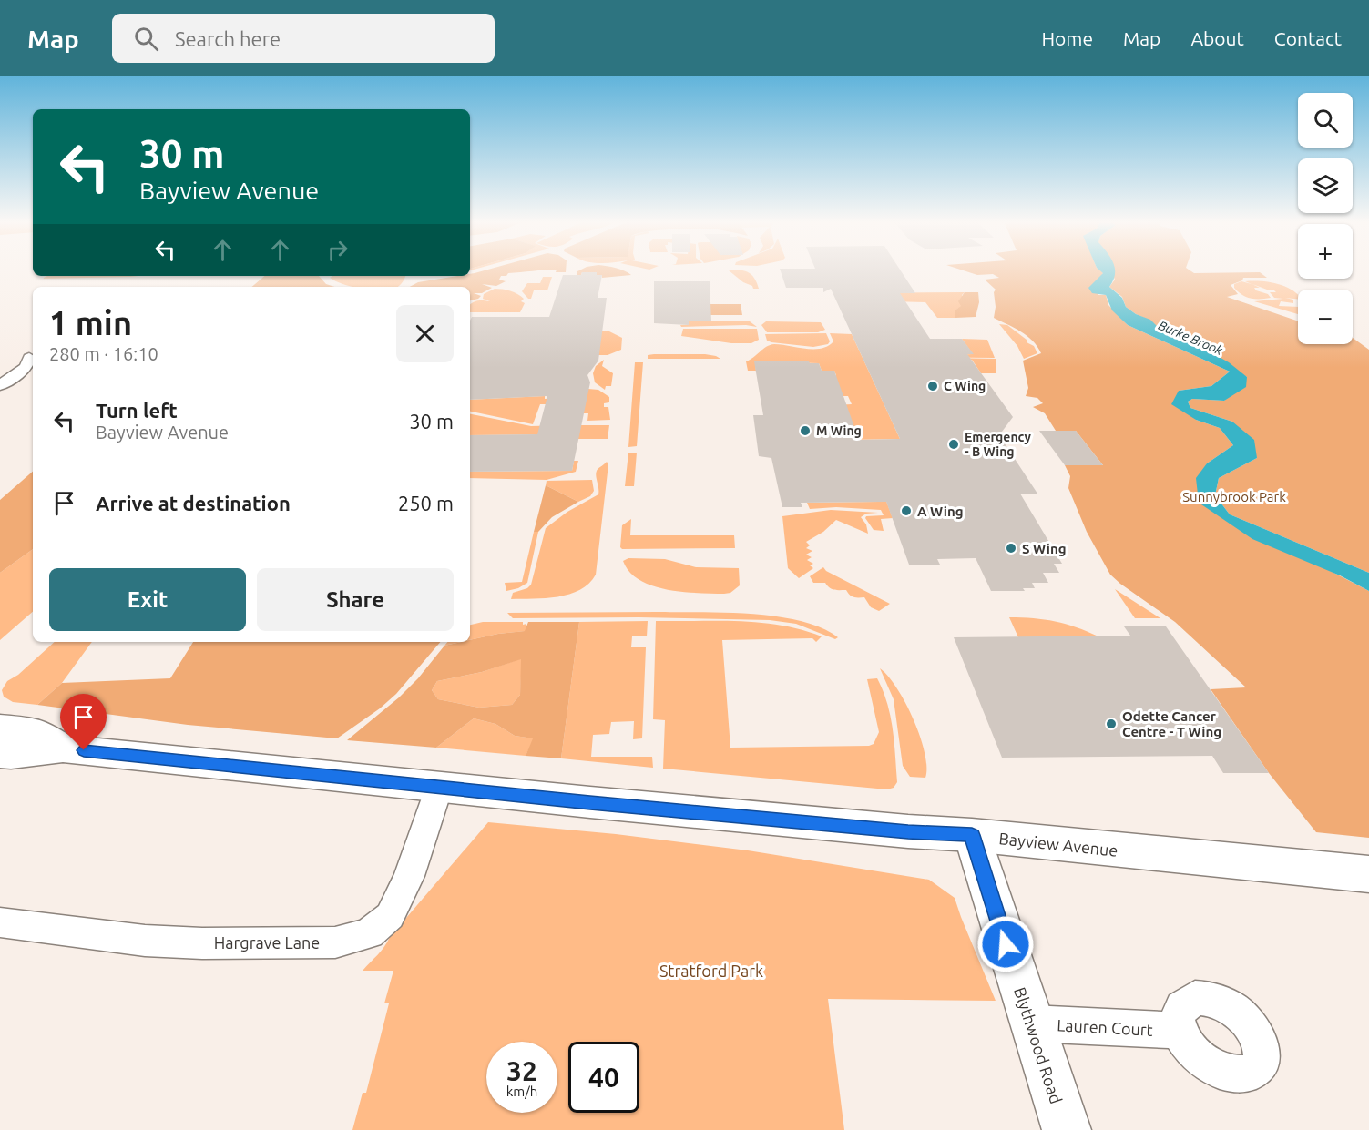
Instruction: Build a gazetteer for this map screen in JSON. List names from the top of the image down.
{
  "streets": {
    "main road": ["Bayview Avenue"],
    "street": ["Hargrave Lane", "Lauren Court", "Blythwood Road"]
  },
  "crossings": [
    ["Bayview Avenue", "Hargrave Lane"],
    ["Bayview Avenue", "Blythwood Road"],
    ["Lauren Court", "Blythwood Road"]
  ],
  "water": ["Burke Brook"],
  "parks": ["Sunnybrook Park", "Stratford Park"],
  "places": [
    "C Wing",
    "M Wing",
    "Emergency - B Wing",
    "A Wing",
    "S Wing",
    "Odette Cancer Centre - T Wing"
  ],
  "page": {
    "header": "Map",
    "search": "Search here",
    "nav": [
      "Home",
      "Map",
      "About",
      "Contact"
    ],
    "map_buttons": ["+", "−"],
    "turn": ["30 m", "Bayview Avenue"],
    "heading": ["1 min", "280 m · 16:10"],
    "list": [
      {
        "name": "Turn left",
        "note": "Bayview Avenue",
        "value": "30 m"
      },
      {
        "name": "Arrive at destination",
        "value": "250 m"
      }
    ],
    "buttons": ["Exit", "Share"],
    "speed": "32 km/h",
    "limit": "40"
  }
}
